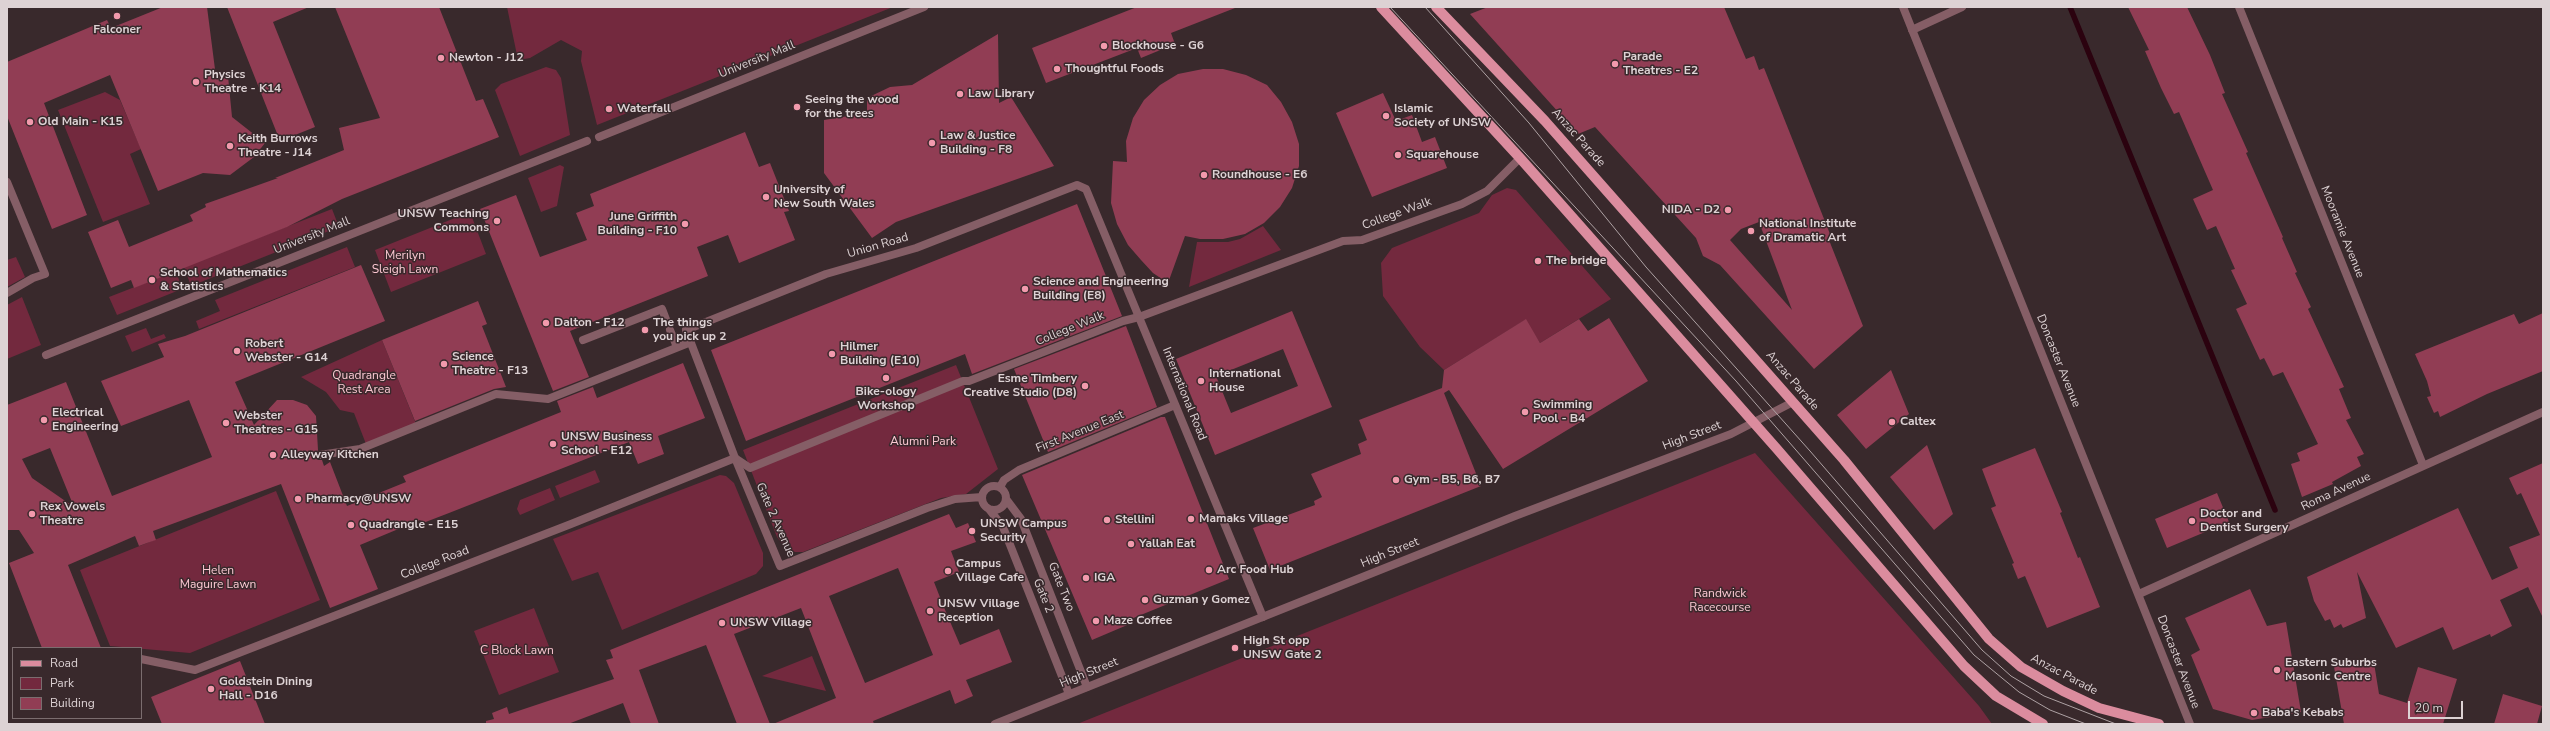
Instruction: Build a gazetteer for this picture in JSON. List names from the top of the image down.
{
  "streets": {
    "main road": ["Anzac Parade"],
    "street": [
      "University Mall",
      "College Walk",
      "Mooramie Avenue",
      "Union Road",
      "Doncaster Avenue",
      "International Road",
      "First Avenue East",
      "High Street",
      "Roma Avenue",
      "Gate 2 Avenue",
      "College Road",
      "Gate Two",
      "Gate 2"
    ]
  },
  "crossings": [
    ["Anzac Parade", "High Street"],
    ["College Walk", "International Road"],
    ["College Walk", "Gate 2 Avenue"],
    ["College Walk", "College Road"],
    ["Mooramie Avenue", "Roma Avenue"],
    ["Union Road", "International Road"],
    ["Union Road", "Gate 2 Avenue"],
    ["Doncaster Avenue", "Roma Avenue"],
    ["International Road", "First Avenue East"],
    ["International Road", "High Street"],
    ["First Avenue East", "Gate 2 Avenue"],
    ["First Avenue East", "Gate Two"],
    ["First Avenue East", "Gate 2"],
    ["High Street", "Gate Two"],
    ["High Street", "Gate 2"],
    ["Gate 2 Avenue", "College Road"],
    ["Gate 2 Avenue", "Gate Two"],
    ["Gate 2 Avenue", "Gate 2"],
    ["Gate Two", "Gate 2"]
  ],
  "parks": [
    "Merilyn Sleigh Lawn",
    "Quadrangle Rest Area",
    "Alumni Park",
    "Helen Maguire Lawn",
    "Randwick Racecourse",
    "C Block Lawn"
  ],
  "places": [
    "Falconer",
    "Blockhouse - G6",
    "Newton - J12",
    "Parade Theatres - E2",
    "Thoughtful Foods",
    "Physics Theatre - K14",
    "Law Library",
    "Seeing the wood for the trees",
    "Waterfall",
    "Islamic Society of UNSW",
    "Old Main - K15",
    "Law & Justice Building - F8",
    "Keith Burrows Theatre - J14",
    "Squarehouse",
    "Roundhouse - E6",
    "University of New South Wales",
    "NIDA - D2",
    "UNSW Teaching Commons",
    "June Griffith Building - F10",
    "National Institute of Dramatic Art",
    "The bridge",
    "School of Mathematics & Statistics",
    "Science and Engineering Building (E8)",
    "Dalton - F12",
    "The things you pick up 2",
    "Robert Webster - G14",
    "Hilmer Building (E10)",
    "Science Theatre - F13",
    "Bike-ology Workshop",
    "International House",
    "Esme Timbery Creative Studio (D8)",
    "Swimming Pool - B4",
    "Electrical Engineering",
    "Caltex",
    "Webster Theatres - G15",
    "UNSW Business School - E12",
    "Alleyway Kitchen",
    "Gym - B5, B6, B7",
    "Pharmacy@UNSW",
    "Rex Vowels Theatre",
    "Mamaks Village",
    "Stellini",
    "Doctor and Dentist Surgery",
    "Quadrangle - E15",
    "UNSW Campus Security",
    "Yallah Eat",
    "Arc Food Hub",
    "Campus Village Cafe",
    "IGA",
    "Guzman y Gomez",
    "UNSW Village Reception",
    "Maze Coffee",
    "UNSW Village",
    "High St opp UNSW Gate 2",
    "Eastern Suburbs Masonic Centre",
    "Goldstein Dining Hall - D16",
    "Baba's Kebabs"
  ],
  "legend": ["Road", "Park", "Building"],
  "scale_bar": "20 m"
}
